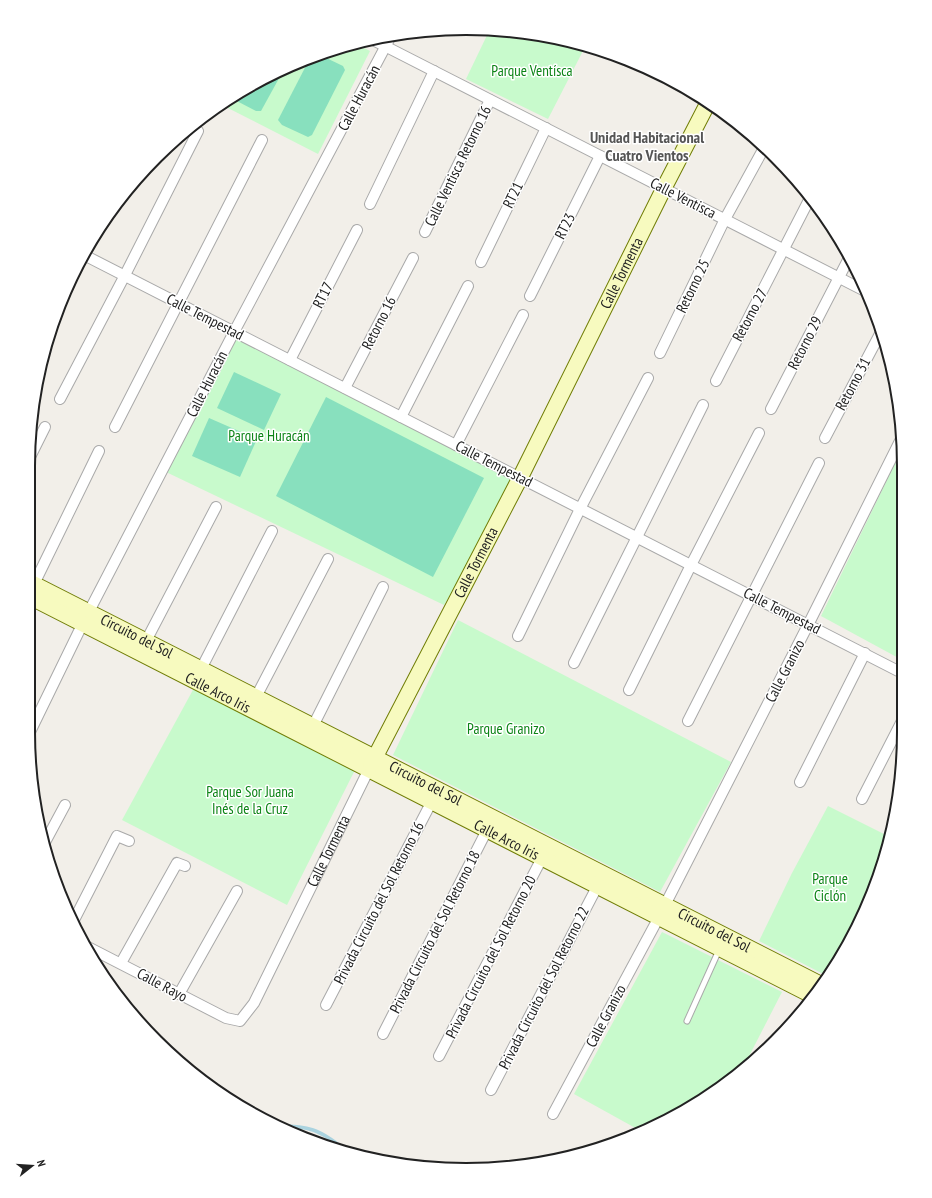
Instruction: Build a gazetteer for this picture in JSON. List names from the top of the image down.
{
  "streets": {
    "street": [
      "Calle Huracán",
      "Calle Ventisca Retorno 16",
      "RT21",
      "Calle Ventisca",
      "RT23",
      "Calle Tormenta",
      "Retorno 25",
      "RT17",
      "Retorno 27",
      "Calle Tempestad",
      "Retorno 16",
      "Retorno 29",
      "Retorno 31",
      "Circuito del Sol",
      "Calle Granizo",
      "Calle Arco Iris",
      "Privada Circuito del Sol Retorno 16",
      "Privada Circuito del Sol Retorno 18",
      "Privada Circuito del Sol Retorno 20",
      "Calle Rayo",
      "Privada Circuito del Sol Retorno 22"
    ]
  },
  "crossings": [
    ["Calle Huracán", "Calle Ventisca"],
    ["Calle Huracán", "Calle Tempestad"],
    ["Calle Huracán", "Circuito del Sol"],
    ["Calle Huracán", "Calle Arco Iris"],
    ["Calle Ventisca Retorno 16", "Calle Ventisca"],
    ["RT21", "Calle Ventisca"],
    ["Calle Ventisca", "RT23"],
    ["Calle Ventisca", "Calle Tormenta"],
    ["Calle Ventisca", "Retorno 25"],
    ["Calle Ventisca", "Retorno 27"],
    ["Calle Ventisca", "Retorno 29"],
    ["Calle Tormenta", "Calle Tempestad"],
    ["Calle Tormenta", "Circuito del Sol"],
    ["Calle Tormenta", "Calle Arco Iris"],
    ["Calle Tormenta", "Calle Rayo"],
    ["RT17", "Calle Tempestad"],
    ["Calle Tempestad", "Retorno 16"],
    ["Calle Tempestad", "Calle Granizo"],
    ["Circuito del Sol", "Calle Granizo"],
    ["Circuito del Sol", "Calle Arco Iris"],
    ["Calle Granizo", "Calle Arco Iris"],
    ["Calle Arco Iris", "Privada Circuito del Sol Retorno 16"],
    ["Calle Arco Iris", "Privada Circuito del Sol Retorno 18"],
    ["Calle Arco Iris", "Privada Circuito del Sol Retorno 20"],
    ["Calle Arco Iris", "Privada Circuito del Sol Retorno 22"]
  ],
  "districts": ["Unidad Habitacional Cuatro Vientos"],
  "parks": [
    "Parque Ventísca",
    "Parque Huracán",
    "Parque Granizo",
    "Parque Sor Juana Inés de la Cruz",
    "Parque Ciclón"
  ],
  "north": "right"
}
